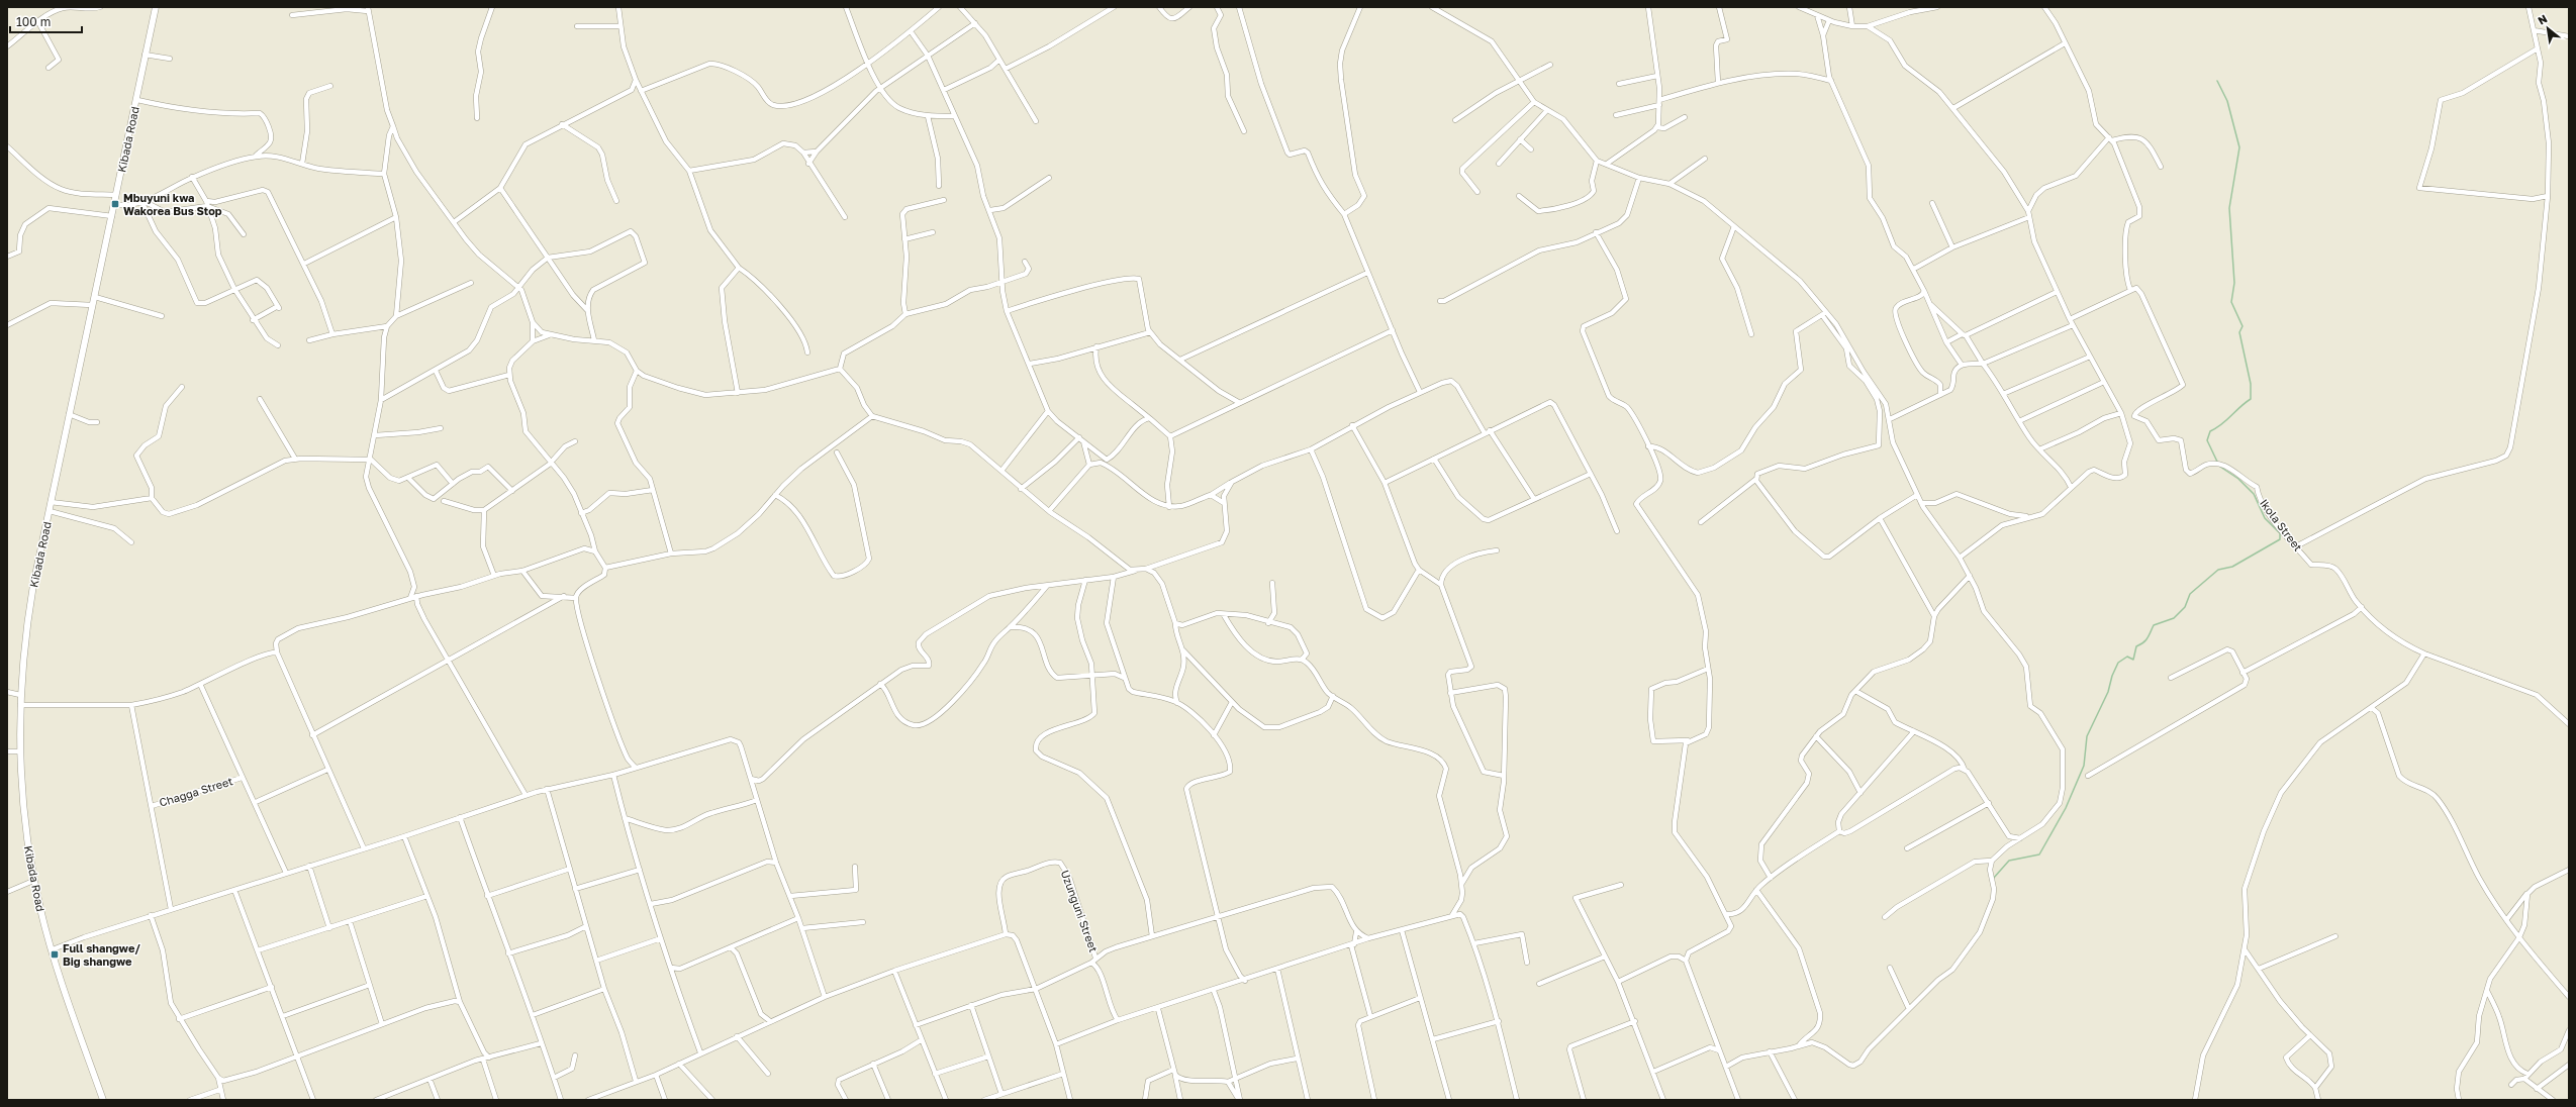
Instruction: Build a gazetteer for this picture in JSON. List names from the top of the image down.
{
  "streets": {
    "main road": ["Kibada Road"],
    "street": ["Ikola Street", "Chagga Street", "Uzunguni Street"]
  },
  "places": {
    "transit": ["Mbuyuni kwa Wakorea Bus Stop", "Full shangwe/ Big shangwe"]
  },
  "scale_bar": "100 m",
  "north": "top left"
}
